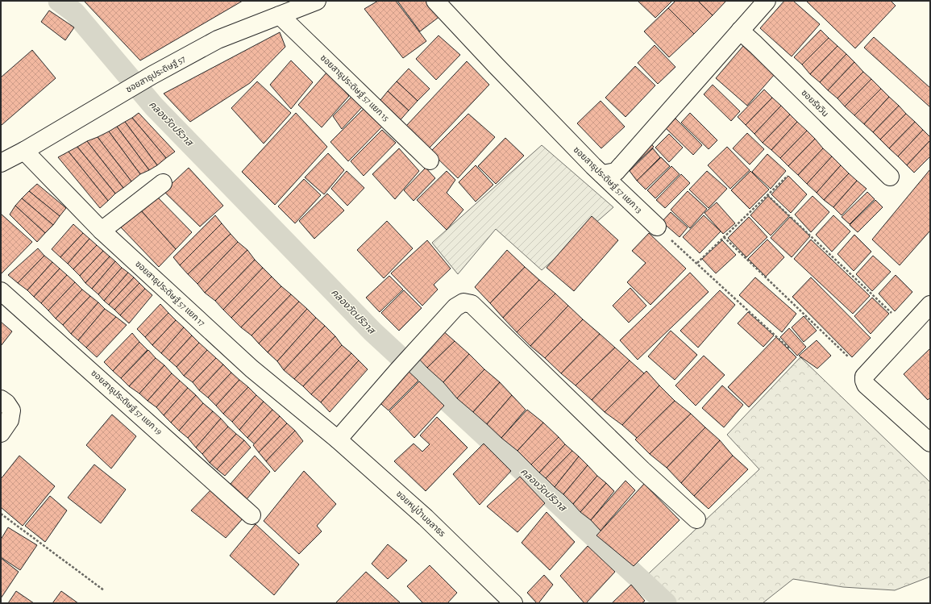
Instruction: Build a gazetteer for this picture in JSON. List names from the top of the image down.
{
  "streets": {
    "street": [
      "ซอยสาธุประดิษฐ์ 57",
      "ซอยสาธุประดิษฐ์ 57 แยก 15",
      "ซอยรัชวิน",
      "ซอยสาธุประดิษฐ์ 57 แยก 13",
      "ซอยสาธุประดิษฐ์ 57 แยก 17",
      "ซอยสาธุประดิษฐ์ 57 แยก 19",
      "ซอยหมู่บ้านชลาธร"
    ]
  },
  "crossings": [
    ["ซอยสาธุประดิษฐ์ 57", "ซอยสาธุประดิษฐ์ 57 แยก 15"],
    ["ซอยสาธุประดิษฐ์ 57", "ซอยสาธุประดิษฐ์ 57 แยก 17"],
    ["ซอยสาธุประดิษฐ์ 57 แยก 17", "ซอยหมู่บ้านชลาธร"]
  ],
  "water": ["คลองวัดปริวาส"]
}
